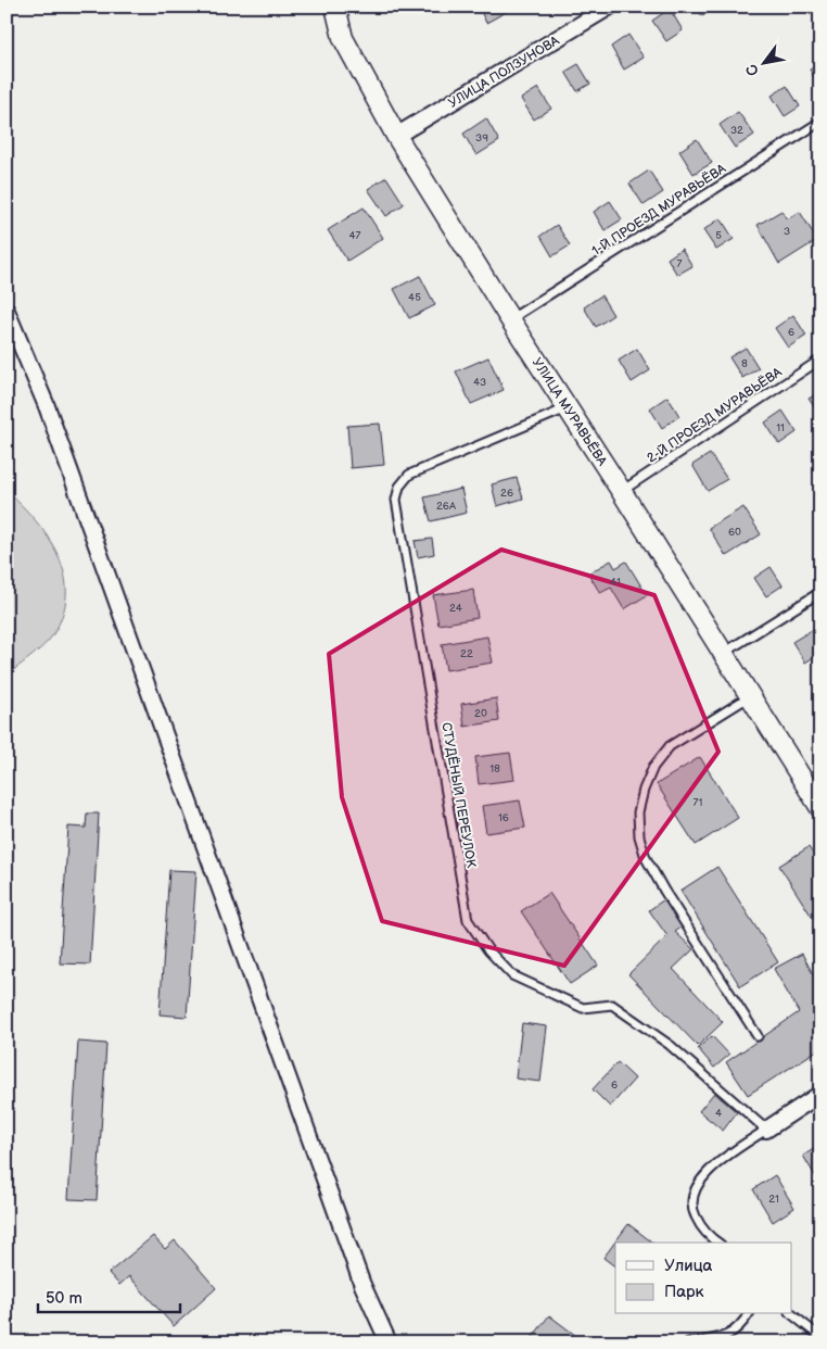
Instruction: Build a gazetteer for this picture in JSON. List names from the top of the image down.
{
  "streets": {
    "street": ["УЛИЦА ПОЛЗУНОВА", "УЛИЦА МУРАВЬЁВА"],
    "lane": ["1-Й ПРОЕЗД МУРАВЬЁВА", "2-Й ПРОЕЗД МУРАВЬЁВА", "СТУДЁНЫЙ ПЕРЕУЛОК"]
  },
  "crossings": [
    ["УЛИЦА ПОЛЗУНОВА", "УЛИЦА МУРАВЬЁВА"],
    ["1-Й ПРОЕЗД МУРАВЬЁВА", "УЛИЦА МУРАВЬЁВА"],
    ["УЛИЦА МУРАВЬЁВА", "2-Й ПРОЕЗД МУРАВЬЁВА"],
    ["УЛИЦА МУРАВЬЁВА", "СТУДЁНЫЙ ПЕРЕУЛОК"]
  ],
  "house_numbers": [
    "32",
    "39",
    "3",
    "47",
    "5",
    "7",
    "45",
    "6",
    "8",
    "43",
    "11",
    "26",
    "26А",
    "60",
    "41",
    "24",
    "22",
    "20",
    "18",
    "71",
    "16",
    "6",
    "4",
    "21"
  ],
  "legend": ["Улица", "Парк"],
  "scale_bar": "50 m",
  "north": "bottom left"
}
